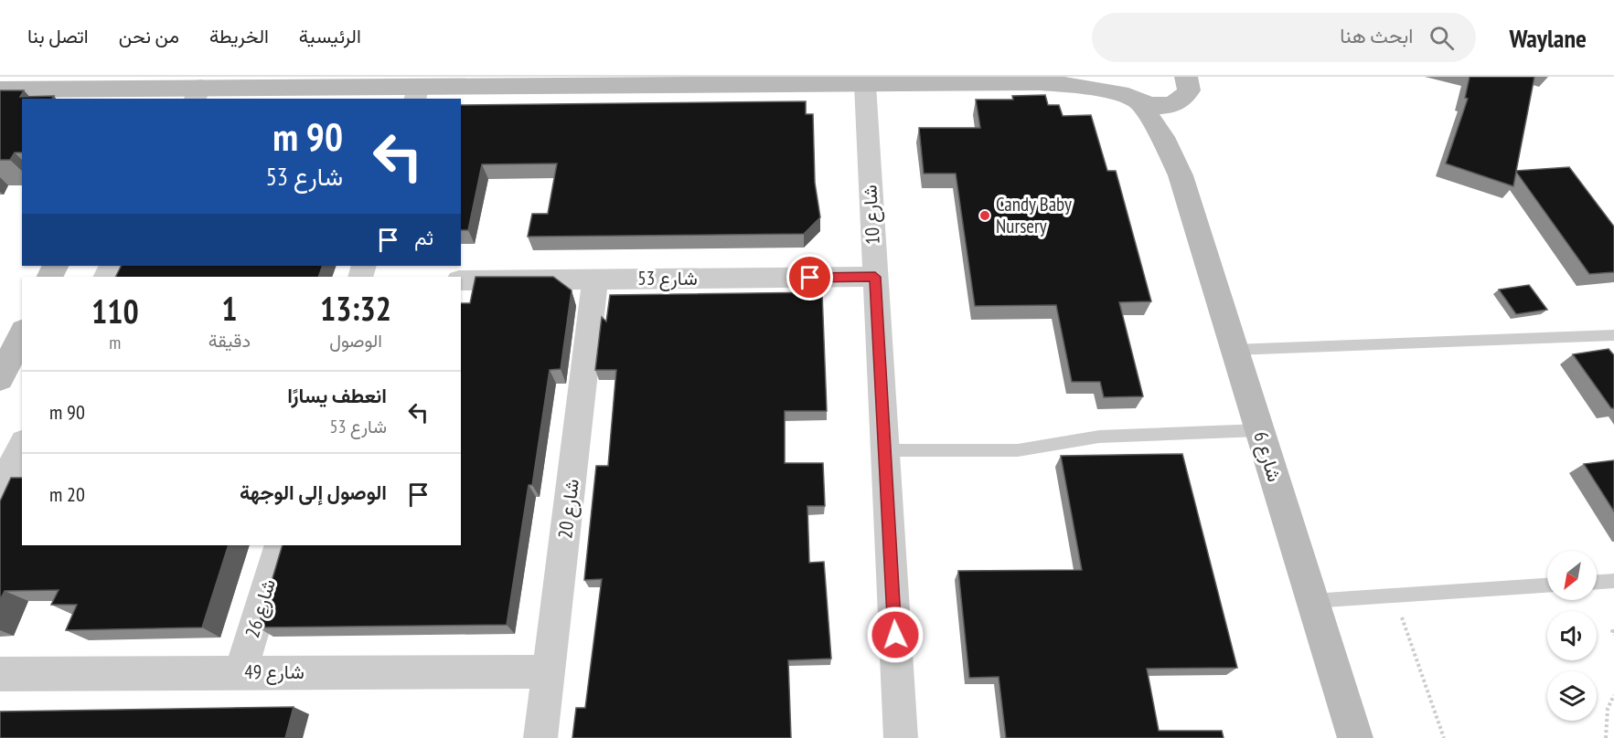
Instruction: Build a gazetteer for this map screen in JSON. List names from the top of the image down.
{
  "streets": {
    "street": [
      "شارع 10",
      "شارع 53",
      "شارع 6",
      "شارع 20",
      "شارع 26",
      "شارع 49"
    ]
  },
  "crossings": [
    ["شارع 10", "شارع 53"],
    ["شارع 53", "شارع 20"],
    ["شارع 20", "شارع 49"],
    ["شارع 26", "شارع 49"]
  ],
  "places": ["Candy Baby Nursery"],
  "north": "bottom left",
  "page": {
    "header": "Waylane",
    "search": "ابحث هنا",
    "nav": [
      "الرئيسية",
      "الخريطة",
      "من نحن",
      "اتصل بنا"
    ],
    "turn": ["90 m", "شارع 53"],
    "then": "ثم",
    "eta": [
      "13:32",
      "الوصول",
      "1",
      "دقيقة",
      "110",
      "m"
    ],
    "list": [
      {
        "name": "انعطف يسارًا",
        "note": "شارع 53",
        "value": "90 m"
      },
      {
        "name": "الوصول إلى الوجهة",
        "value": "20 m"
      }
    ]
  }
}
